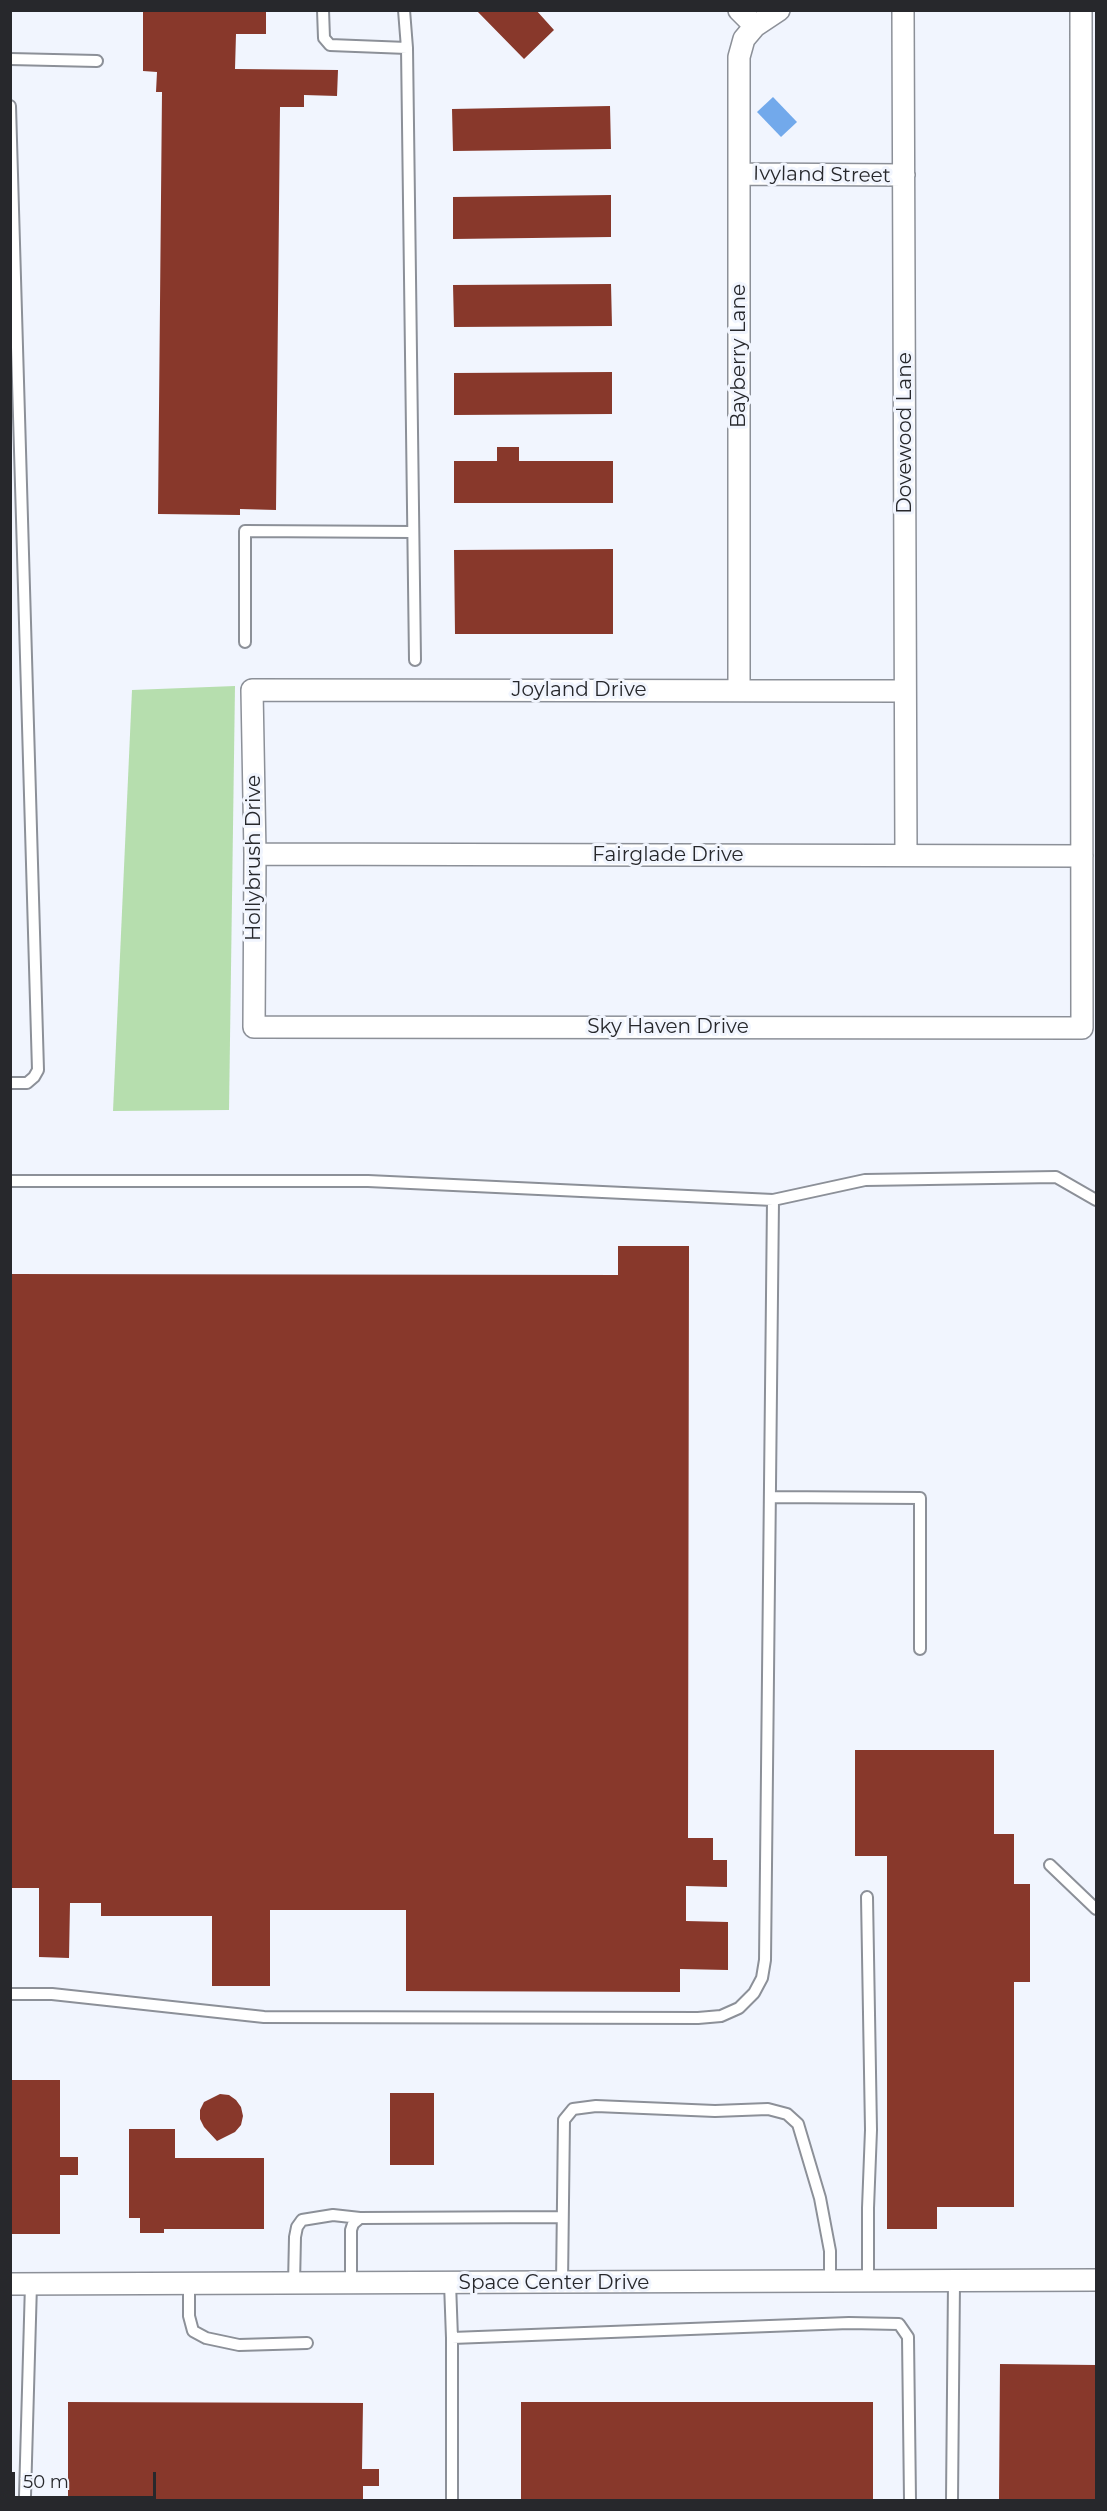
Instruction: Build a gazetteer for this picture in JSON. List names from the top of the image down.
{
  "streets": {
    "street": [
      "Ivyland Street",
      "Bayberry Lane",
      "Dovewood Lane",
      "Joyland Drive",
      "Fairglade Drive",
      "Hollybrush Drive",
      "Sky Haven Drive",
      "Space Center Drive"
    ]
  },
  "crossings": [
    ["Ivyland Street", "Bayberry Lane"],
    ["Ivyland Street", "Dovewood Lane"],
    ["Bayberry Lane", "Joyland Drive"],
    ["Dovewood Lane", "Joyland Drive"],
    ["Dovewood Lane", "Fairglade Drive"],
    ["Joyland Drive", "Hollybrush Drive"],
    ["Fairglade Drive", "Hollybrush Drive"],
    ["Fairglade Drive", "Sky Haven Drive"],
    ["Hollybrush Drive", "Sky Haven Drive"]
  ],
  "scale_bar": "50 m"
}
